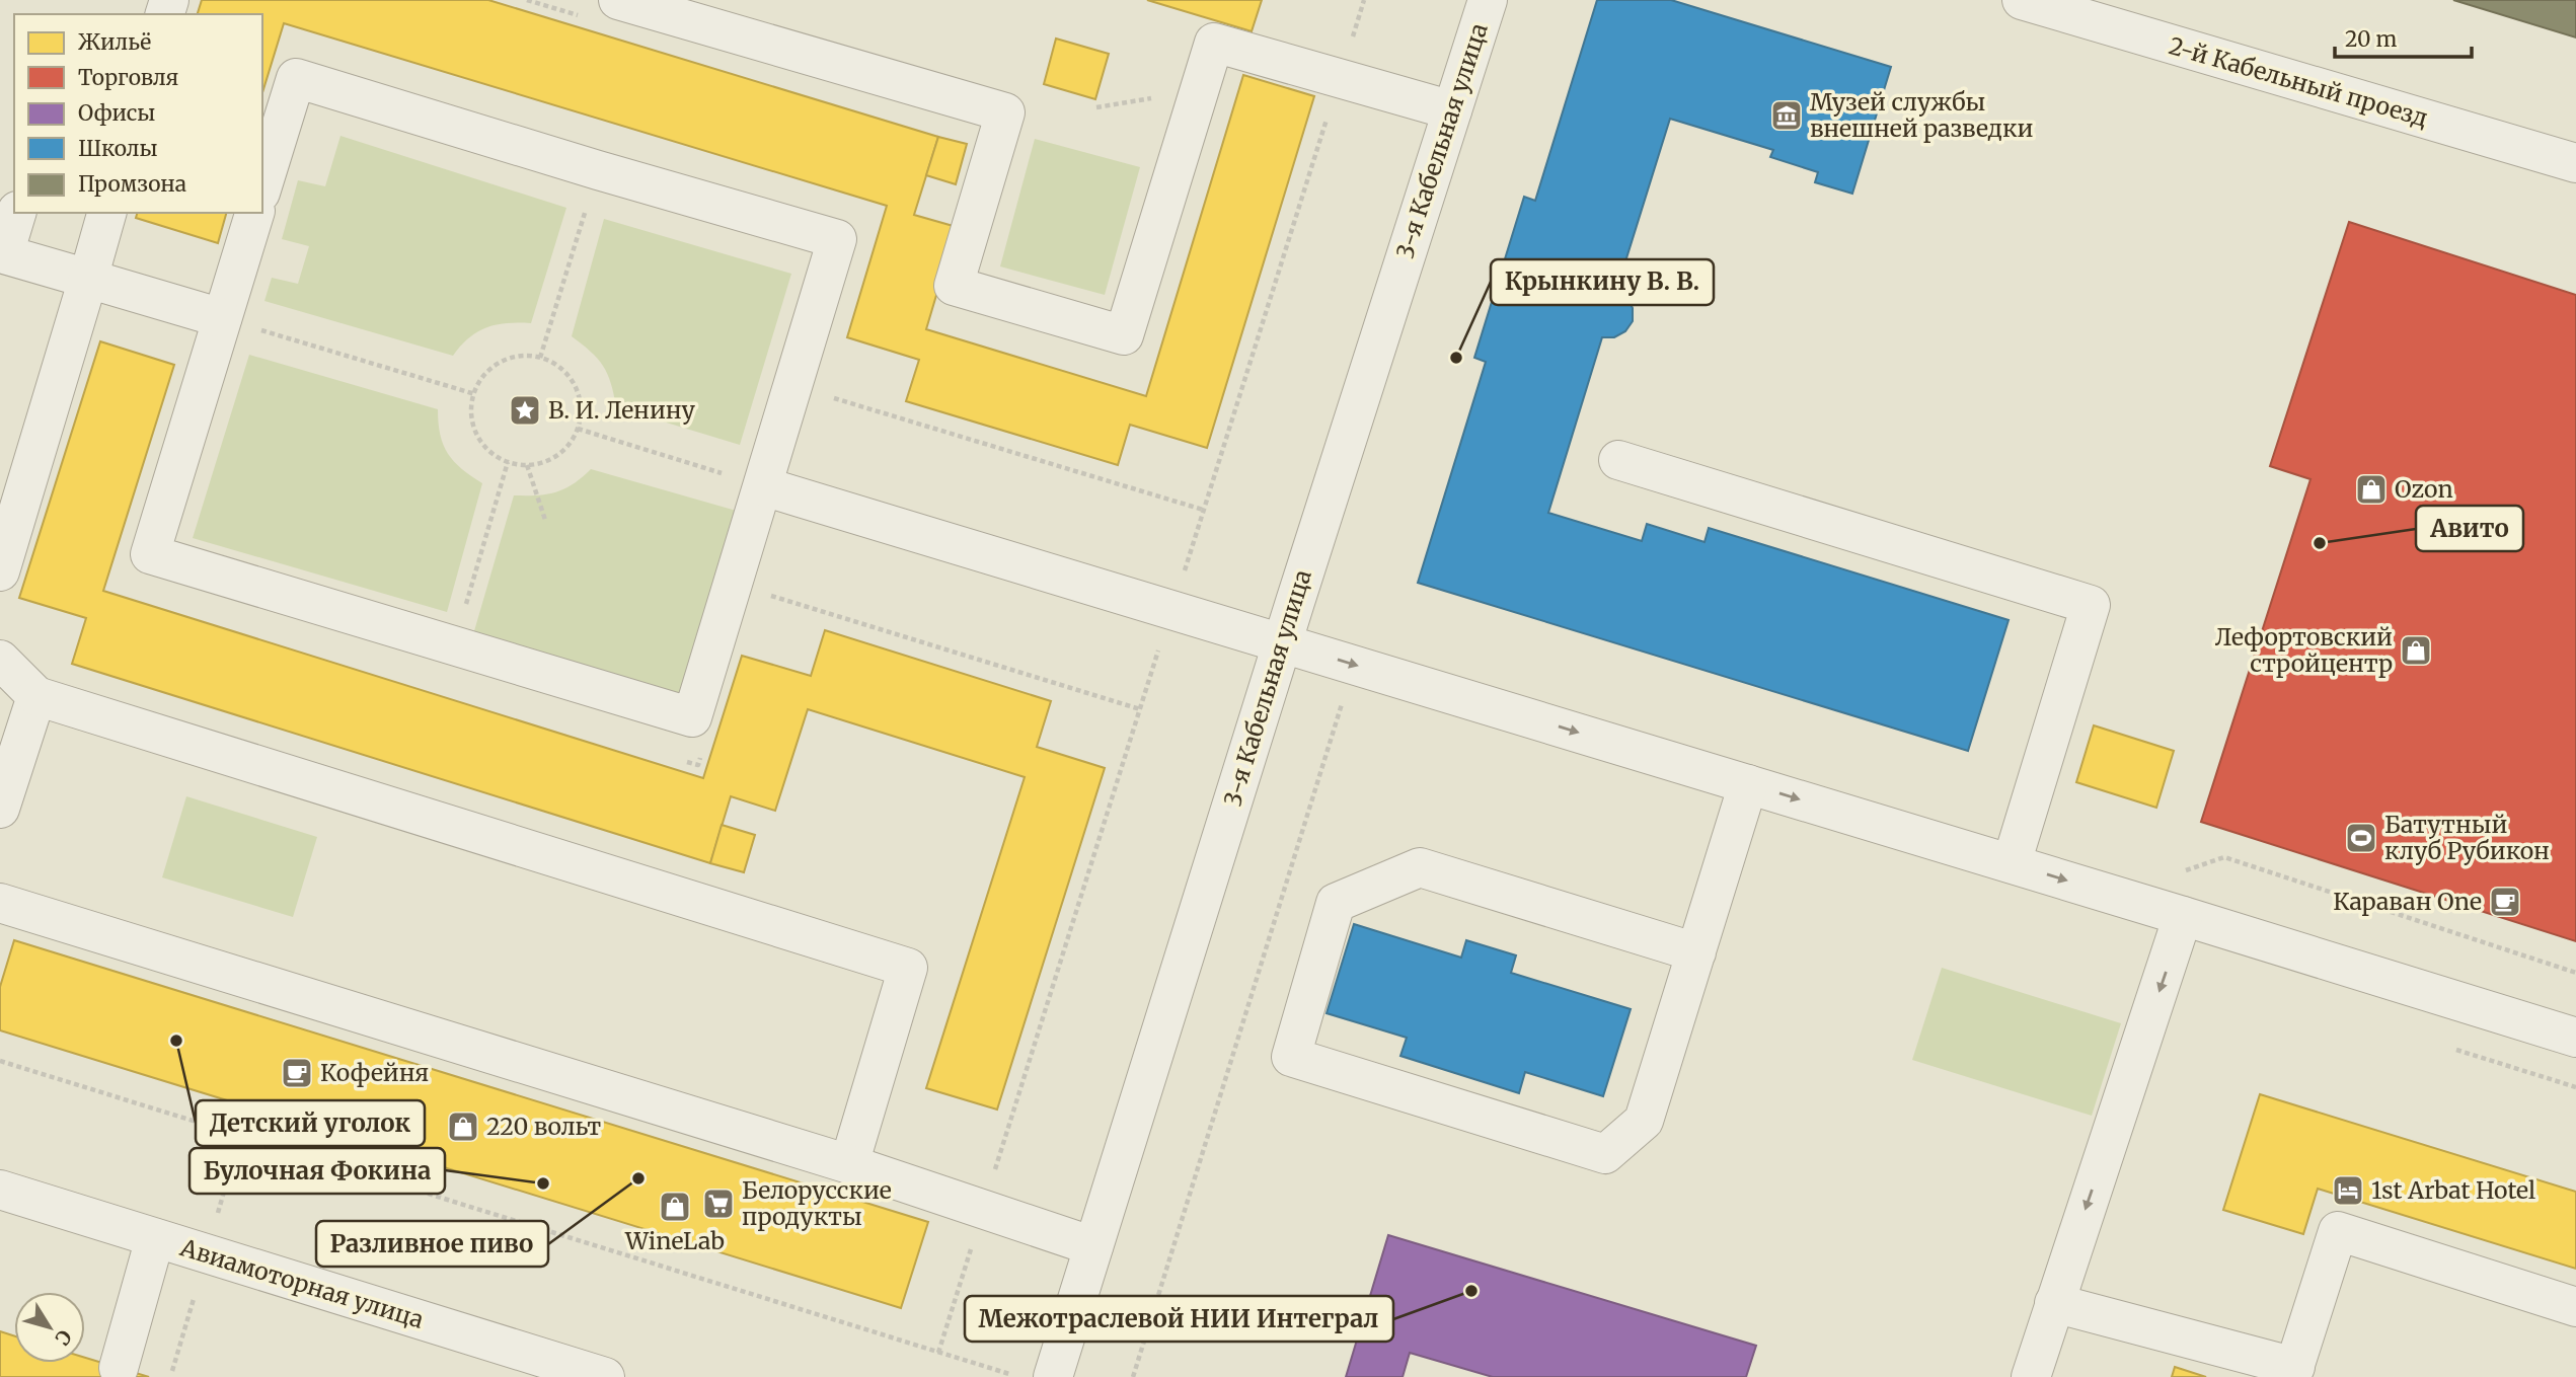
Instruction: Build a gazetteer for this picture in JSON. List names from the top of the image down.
{
  "streets": {
    "street": ["2-й Кабельный проезд", "3-я Кабельная улица", "Авиамоторная улица"]
  },
  "places": {
    "museum": ["Музей службы внешней разведки"],
    "other": [
      "Крынкину В. В.",
      "Авито",
      "Детский уголок",
      "Разливное пиво",
      "Булочная Фокина",
      "Межотраслевой НИИ Интеграл"
    ],
    "place": ["В. И. Ленину"],
    "shop": [
      "Ozon",
      "Лефортовский стройцентр",
      "220 вольт",
      "WineLab"
    ],
    "sports": ["Батутный клуб Рубикон"],
    "cafe": ["Караван One", "Кофейня"],
    "hotel": ["1st Arbat Hotel"],
    "supermarket": ["Белорусские продукты"]
  },
  "legend": [
    "Жильё",
    "Торговля",
    "Офисы",
    "Школы",
    "Промзона"
  ],
  "scale_bar": "20 m",
  "north": "bottom right"
}
